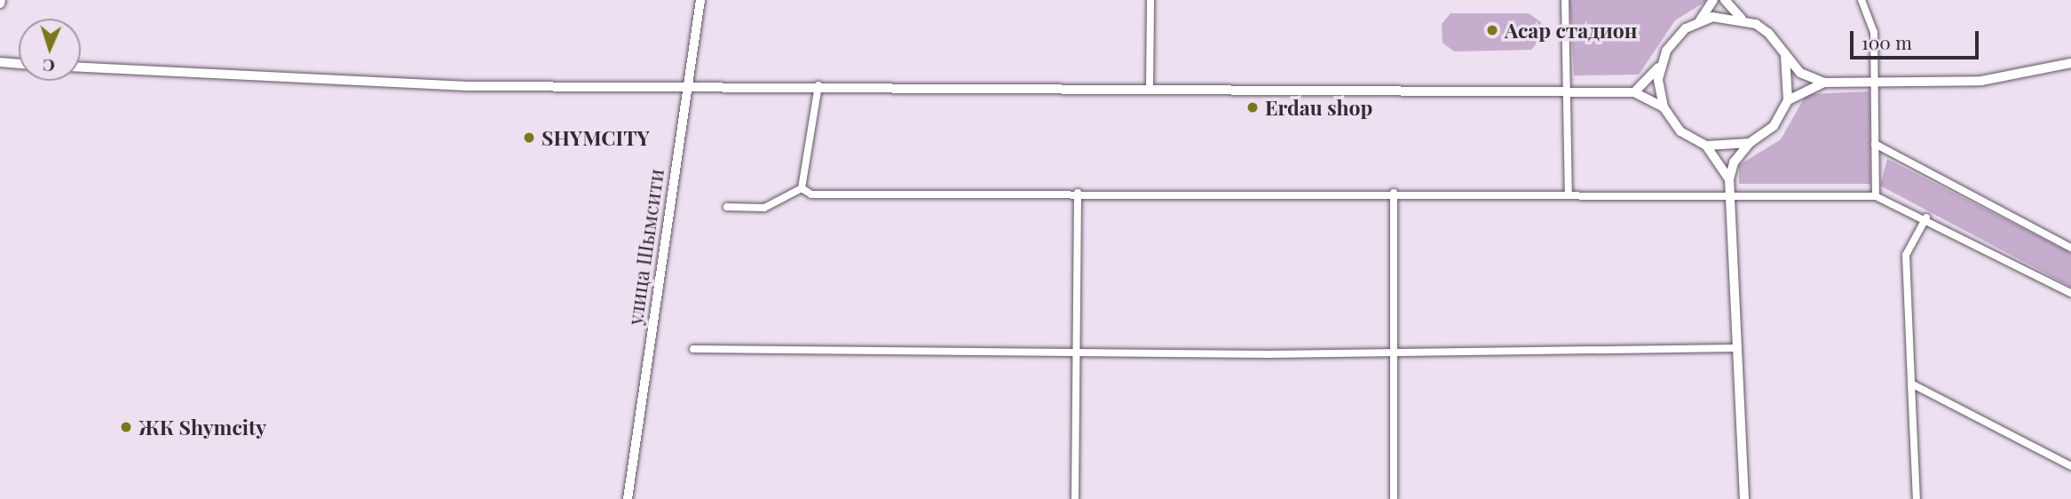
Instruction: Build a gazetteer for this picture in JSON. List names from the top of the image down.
{
  "streets": {
    "main road": ["улица Шымсити"]
  },
  "places": [
    "Асар стадион",
    "Erdau shop",
    "SHYMCITY",
    "ЖК Shymcity"
  ],
  "scale_bar": "100 m",
  "north": "bottom"
}
